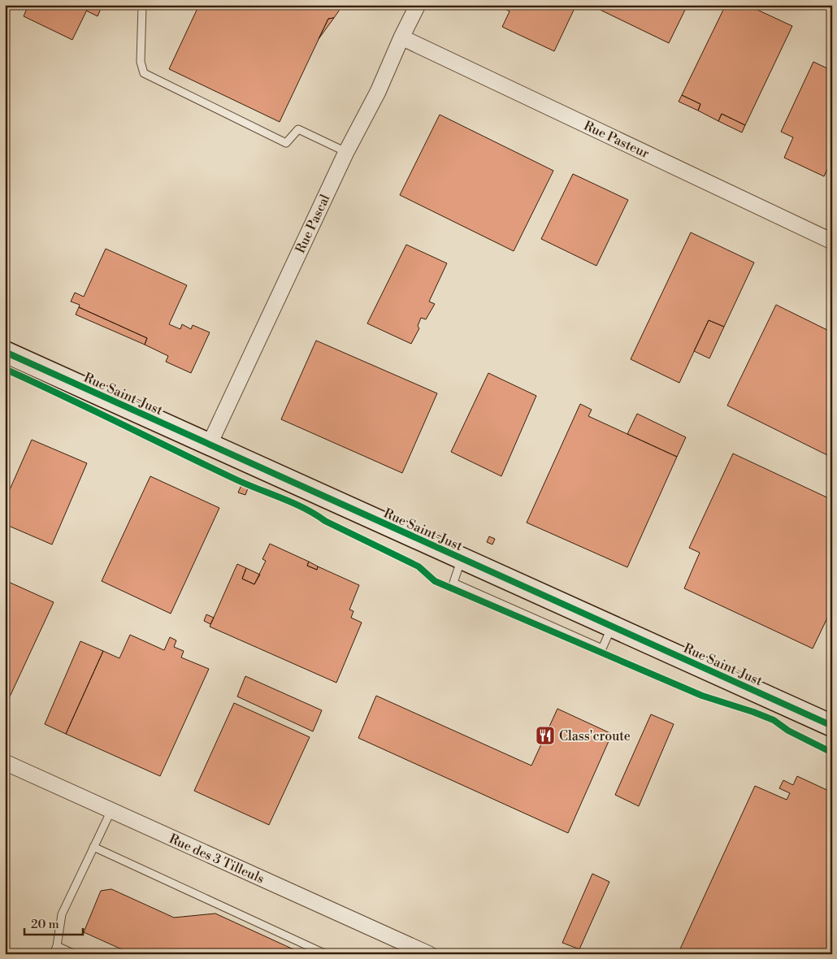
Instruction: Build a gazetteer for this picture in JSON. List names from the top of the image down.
{
  "streets": {
    "street": [
      "Rue Pasteur",
      "Rue Pascal",
      "Rue Saint-Just",
      "Rue des 3 Tilleuls"
    ]
  },
  "crossings": [
    ["Rue Pasteur", "Rue Pascal"],
    ["Rue Pascal", "Rue Saint-Just"]
  ],
  "places": {
    "restaurant": ["Class'croute"]
  },
  "scale_bar": "20 m"
}
